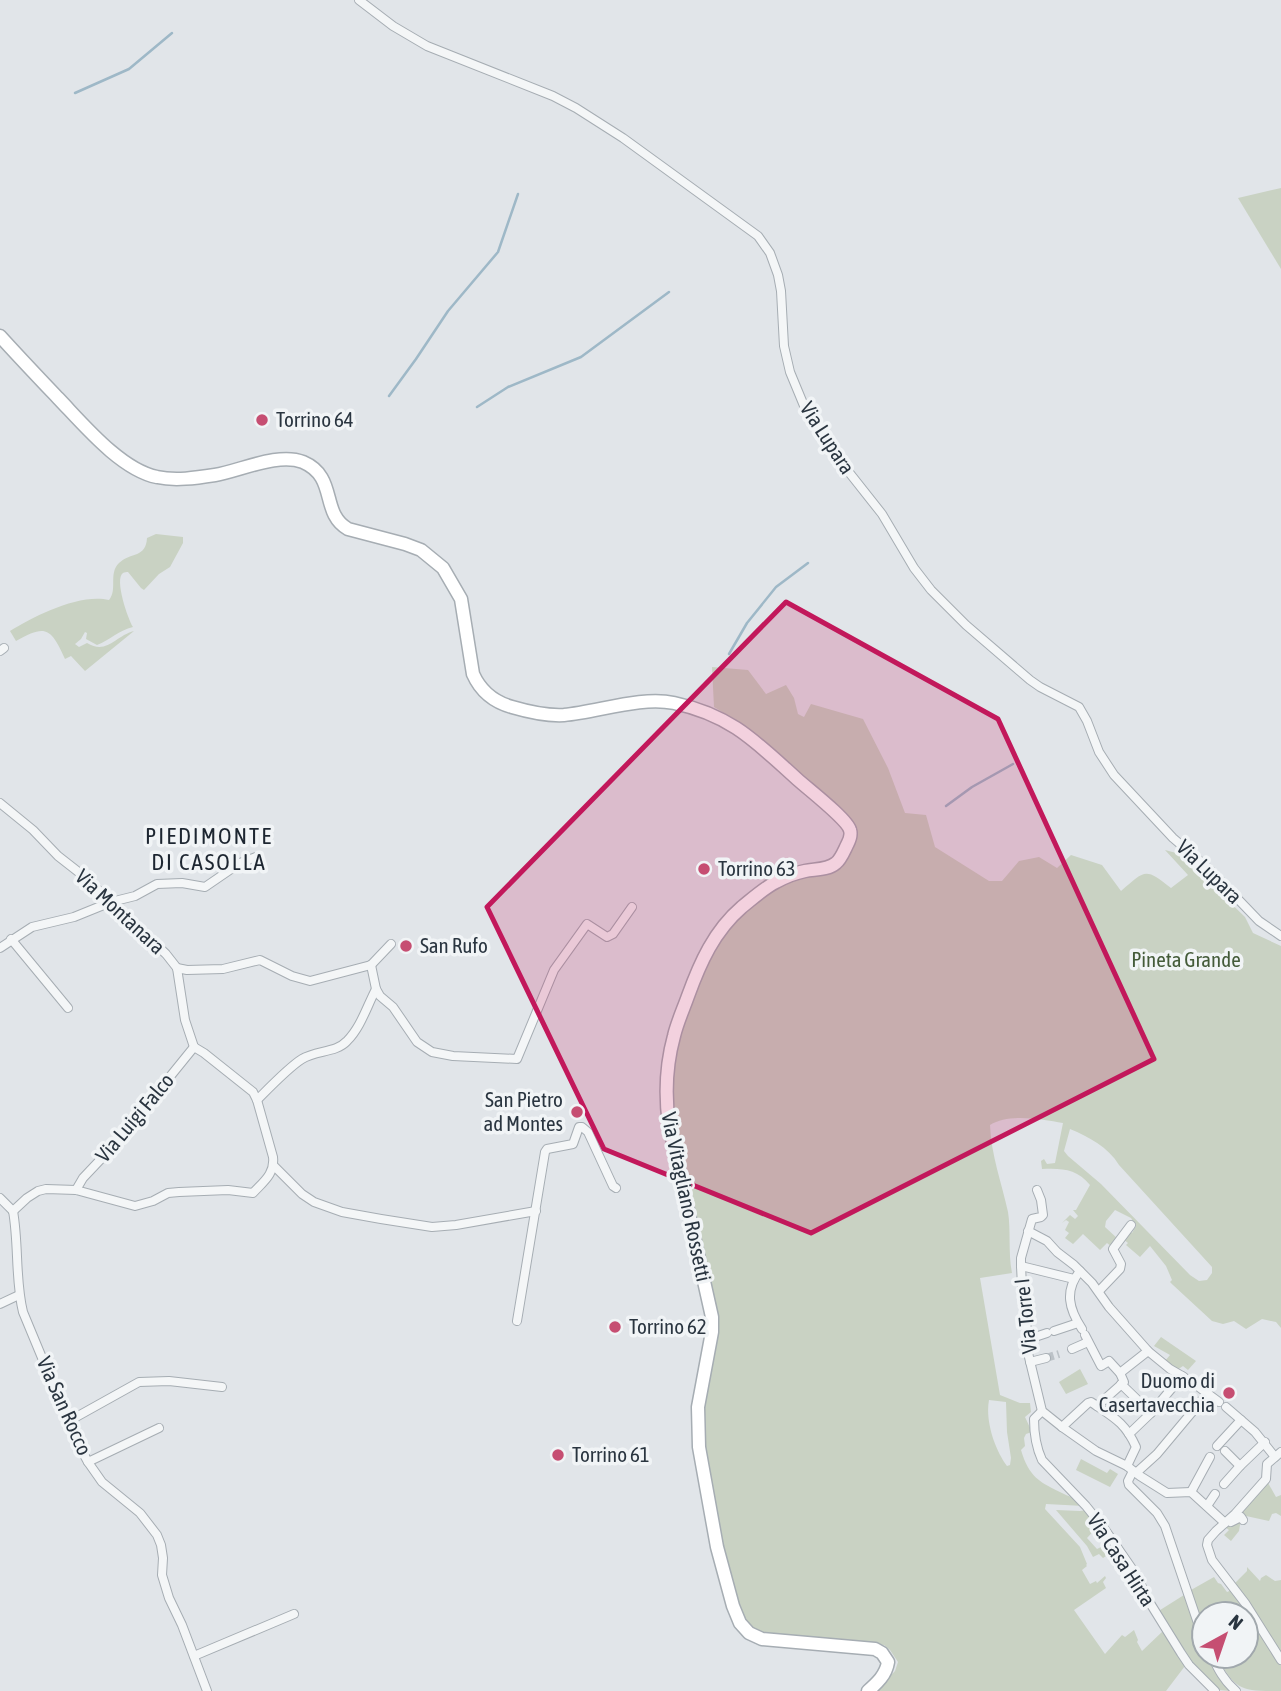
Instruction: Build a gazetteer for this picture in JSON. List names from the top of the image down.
{
  "streets": {
    "street": [
      "Via Lupara",
      "Via Montanara",
      "Via Luigi Falco",
      "Via Vitagliano Rossetti",
      "Via Torre I",
      "Via San Rocco",
      "Via Casa Hirta"
    ]
  },
  "crossings": [
    ["Via Montanara", "Via Luigi Falco"],
    ["Via Torre I", "Via Casa Hirta"]
  ],
  "districts": ["PIEDIMONTE DI CASOLLA"],
  "parks": ["Pineta Grande"],
  "places": [
    "Torrino 64",
    "Torrino 63",
    "San Rufo",
    "San Pietro ad Montes",
    "Torrino 62",
    "Duomo di Casertavecchia",
    "Torrino 61"
  ],
  "north": "top right"
}
